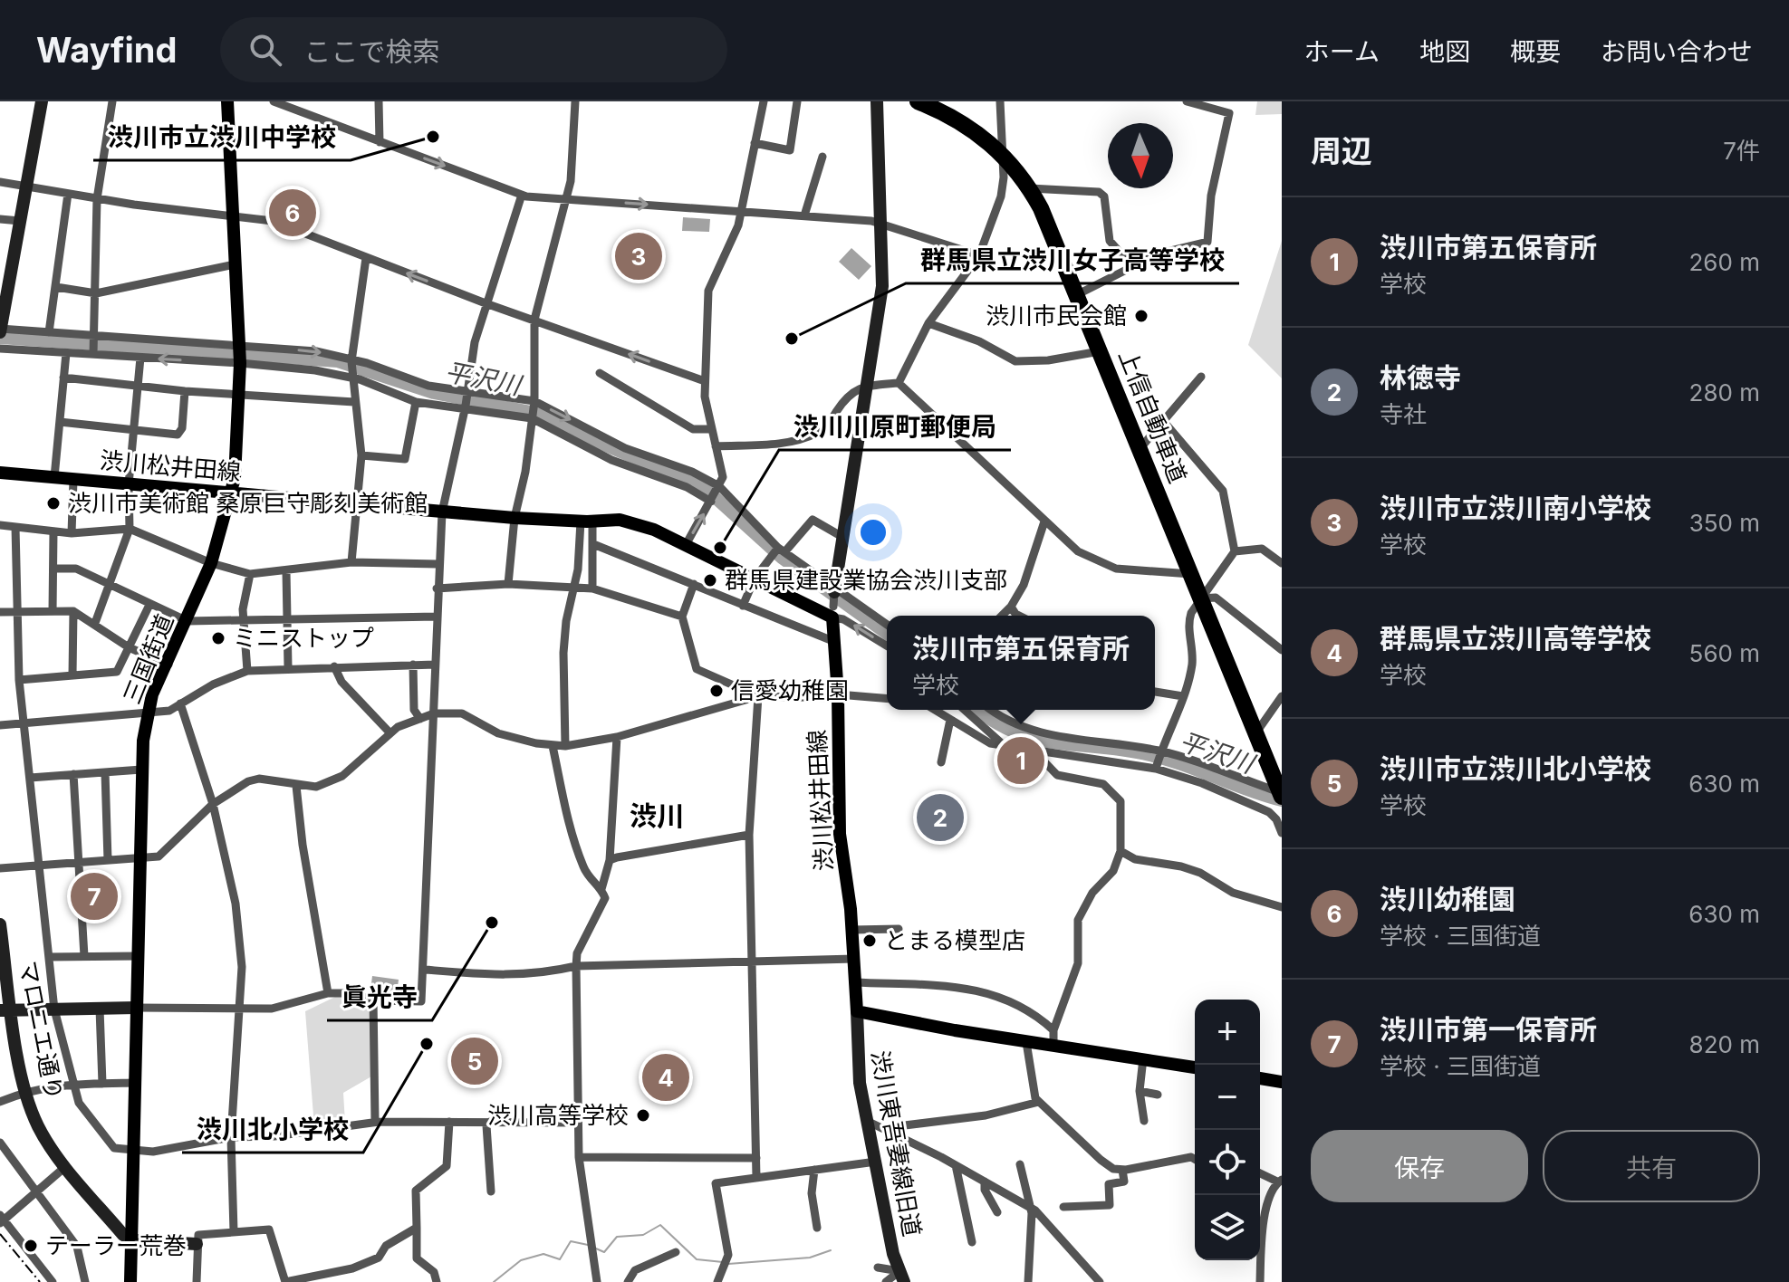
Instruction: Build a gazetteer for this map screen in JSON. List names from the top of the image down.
{
  "streets": {
    "highway": ["上信自動車道"],
    "main road": ["渋川松井田線", "三国街道"],
    "street": ["マロニエ通り", "渋川東吾妻線旧道"]
  },
  "crossings": [
    ["渋川松井田線", "三国街道"],
    ["渋川松井田線", "渋川東吾妻線旧道"],
    ["三国街道", "マロニエ通り"]
  ],
  "districts": ["渋川"],
  "water": ["平沢川"],
  "places": [
    "渋川市立渋川中学校",
    "渋川市民会館",
    "群馬県立渋川女子高等学校",
    "渋川市美術館 桑原巨守彫刻美術館",
    "渋川川原町郵便局",
    "群馬県建設業協会渋川支部",
    "ミニストップ",
    "信愛幼稚園",
    "眞光寺",
    "とまる模型店",
    "渋川北小学校",
    "渋川高等学校",
    "テーラー荒巻"
  ],
  "north": "bottom",
  "page": {
    "header": "Wayfind",
    "search": "ここで検索",
    "nav": [
      "ホーム",
      "地図",
      "概要",
      "お問い合わせ"
    ],
    "heading": ["周辺", "7件"],
    "pins": [
      "6",
      "3",
      "1",
      "2",
      "7",
      "5",
      "4"
    ],
    "list": [
      {
        "mark": "1",
        "name": "渋川市第五保育所",
        "note": "学校",
        "value": "260 m"
      },
      {
        "mark": "2",
        "name": "林徳寺",
        "note": "寺社",
        "value": "280 m"
      },
      {
        "mark": "3",
        "name": "渋川市立渋川南小学校",
        "note": "学校",
        "value": "350 m"
      },
      {
        "mark": "4",
        "name": "群馬県立渋川高等学校",
        "note": "学校",
        "value": "560 m"
      },
      {
        "mark": "5",
        "name": "渋川市立渋川北小学校",
        "note": "学校",
        "value": "630 m"
      },
      {
        "mark": "6",
        "name": "渋川幼稚園",
        "note": "学校 · 三国街道",
        "value": "630 m"
      },
      {
        "mark": "7",
        "name": "渋川市第一保育所",
        "note": "学校 · 三国街道",
        "value": "820 m"
      }
    ],
    "popup": ["渋川市第五保育所", "学校"],
    "map_buttons": ["+", "−"],
    "buttons": ["保存", "共有"]
  }
}
